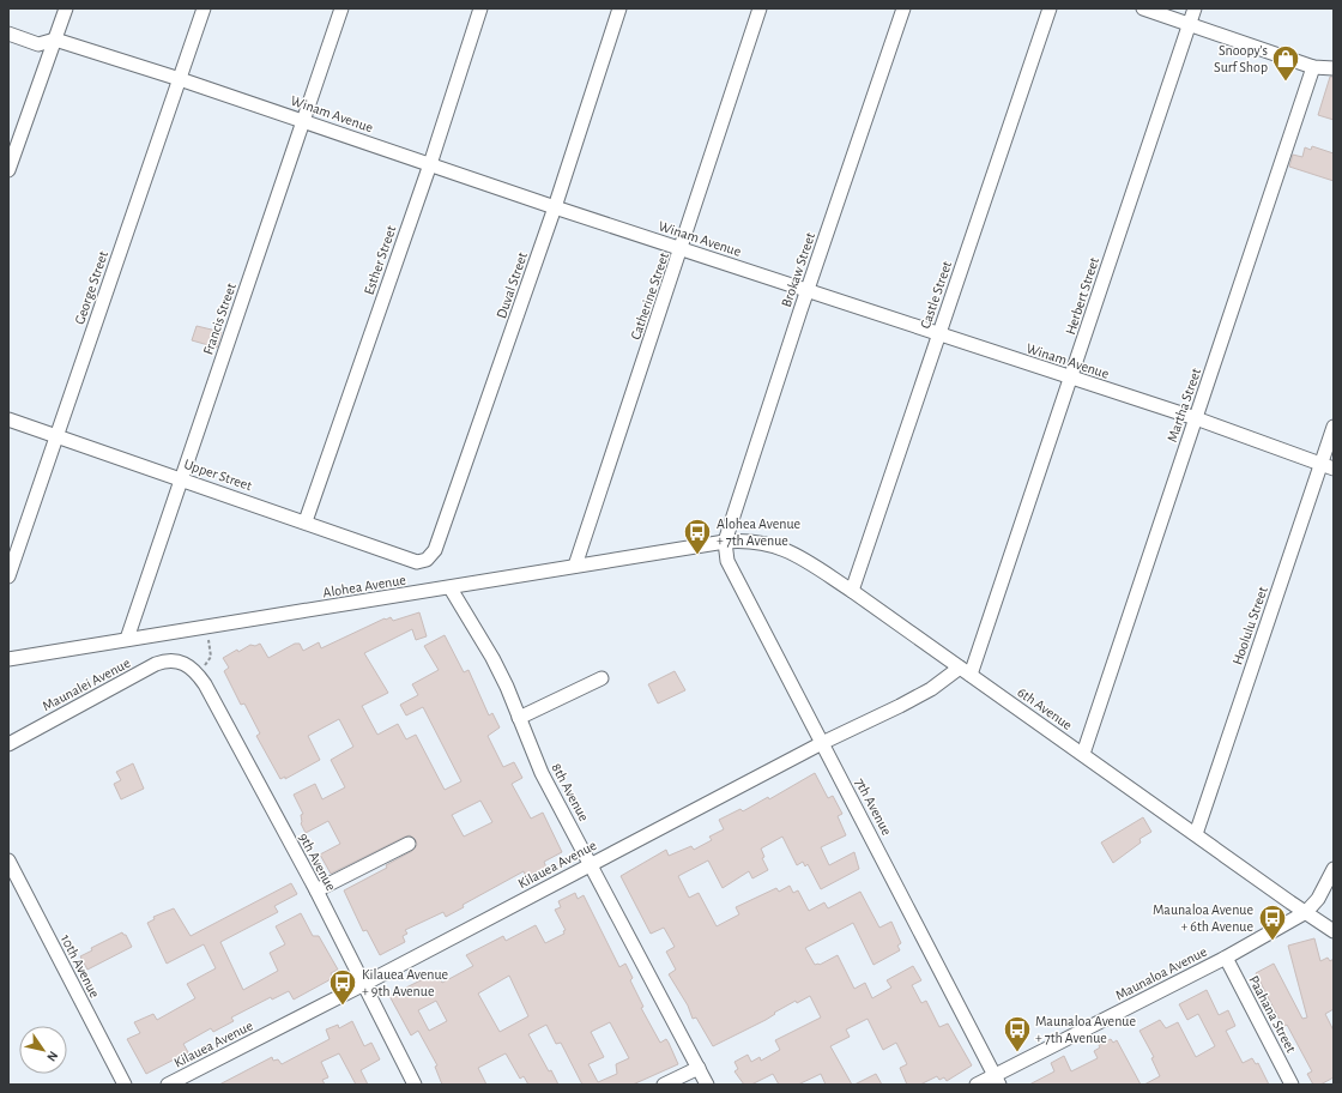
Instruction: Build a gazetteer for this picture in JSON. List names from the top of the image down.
{
  "streets": {
    "street": [
      "Winam Avenue",
      "Esther Street",
      "Brokaw Street",
      "Duval Street",
      "George Street",
      "Castle Street",
      "Catherine Street",
      "Herbert Street",
      "Francis Street",
      "Martha Street",
      "Upper Street",
      "Alohea Avenue",
      "Hoolulu Street",
      "Maunalei Avenue",
      "6th Avenue",
      "8th Avenue",
      "7th Avenue",
      "9th Avenue",
      "Kilauea Avenue",
      "10th Avenue",
      "Maunaloa Avenue",
      "Paahana Street"
    ]
  },
  "crossings": [
    ["Winam Avenue", "Esther Street"],
    ["Winam Avenue", "Brokaw Street"],
    ["Winam Avenue", "Duval Street"],
    ["Winam Avenue", "George Street"],
    ["Winam Avenue", "Castle Street"],
    ["Winam Avenue", "Catherine Street"],
    ["Winam Avenue", "Herbert Street"],
    ["Winam Avenue", "Francis Street"],
    ["Winam Avenue", "Martha Street"],
    ["Winam Avenue", "Hoolulu Street"],
    ["Esther Street", "Upper Street"],
    ["Brokaw Street", "Alohea Avenue"],
    ["Brokaw Street", "6th Avenue"],
    ["Brokaw Street", "7th Avenue"],
    ["Duval Street", "Upper Street"],
    ["George Street", "Upper Street"],
    ["Castle Street", "6th Avenue"],
    ["Catherine Street", "Alohea Avenue"],
    ["Herbert Street", "6th Avenue"],
    ["Herbert Street", "Kilauea Avenue"],
    ["Francis Street", "Upper Street"],
    ["Francis Street", "Alohea Avenue"],
    ["Martha Street", "6th Avenue"],
    ["Alohea Avenue", "6th Avenue"],
    ["Alohea Avenue", "8th Avenue"],
    ["Alohea Avenue", "7th Avenue"],
    ["Hoolulu Street", "6th Avenue"],
    ["Maunalei Avenue", "9th Avenue"],
    ["6th Avenue", "7th Avenue"],
    ["6th Avenue", "Kilauea Avenue"],
    ["6th Avenue", "Maunaloa Avenue"],
    ["8th Avenue", "Kilauea Avenue"],
    ["7th Avenue", "Kilauea Avenue"],
    ["7th Avenue", "Maunaloa Avenue"],
    ["9th Avenue", "Kilauea Avenue"],
    ["Maunaloa Avenue", "Paahana Street"]
  ],
  "places": {
    "shop": ["Snoopy’s Surf Shop"],
    "bus stop": [
      "Alohea Avenue + 7th Avenue",
      "Maunaloa Avenue + 6th Avenue",
      "Kilauea Avenue + 9th Avenue",
      "Maunaloa Avenue + 7th Avenue"
    ]
  },
  "north": "bottom right"
}
